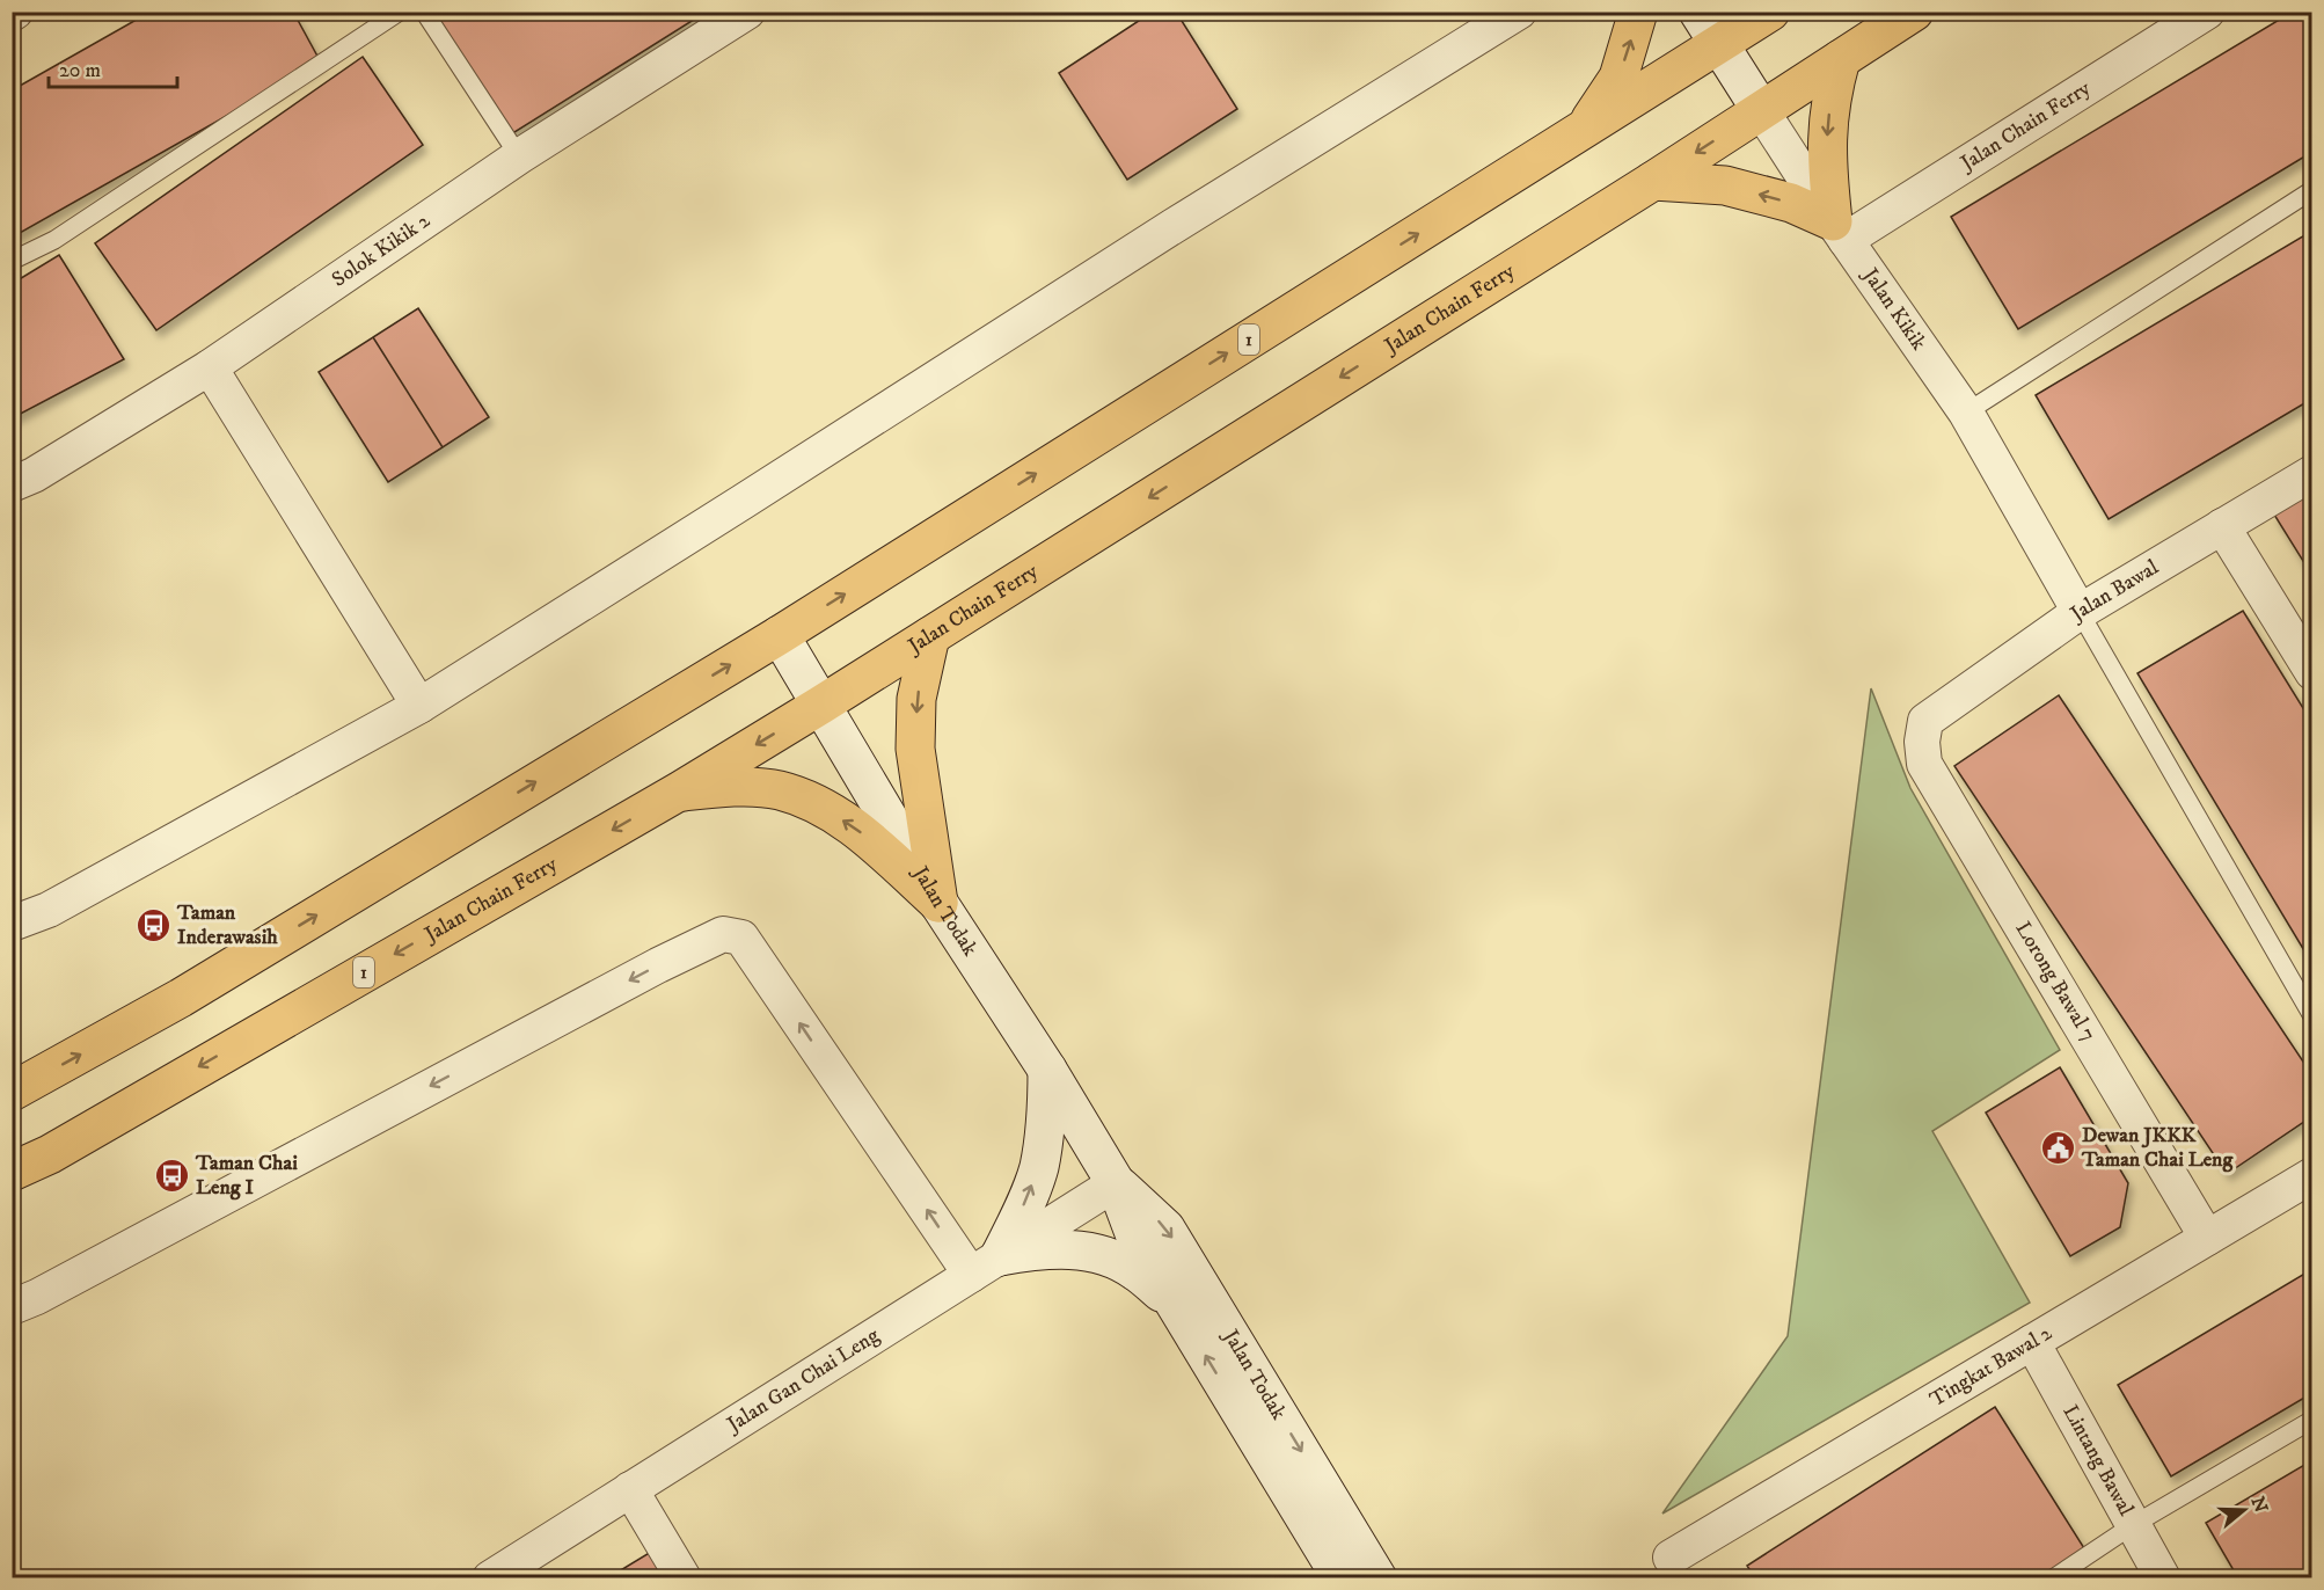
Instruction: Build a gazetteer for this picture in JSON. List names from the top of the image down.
{
  "streets": {
    "highway": ["Jalan Chain Ferry", "1"],
    "main road": ["Jalan Kikik", "Jalan Todak"],
    "street": [
      "Solok Kikik 2",
      "Jalan Bawal",
      "Lorong Bawal 7",
      "Tingkat Bawal 2",
      "Jalan Gan Chai Leng",
      "Lintang Bawal"
    ]
  },
  "crossings": [
    ["Jalan Chain Ferry", "Jalan Kikik"],
    ["Jalan Chain Ferry", "Jalan Todak"],
    ["Jalan Kikik", "1"],
    ["Jalan Kikik", "Jalan Bawal"],
    ["1", "Jalan Todak"],
    ["Jalan Bawal", "Lorong Bawal 7"],
    ["Jalan Todak", "Jalan Gan Chai Leng"],
    ["Lorong Bawal 7", "Tingkat Bawal 2"],
    ["Tingkat Bawal 2", "Lintang Bawal"]
  ],
  "places": {
    "bus stop": ["Taman Inderawasih", "Taman Chai Leng I"],
    "public building": ["Dewan JKKK Taman Chai Leng"]
  },
  "scale_bar": "20 m",
  "north": "right"
}
